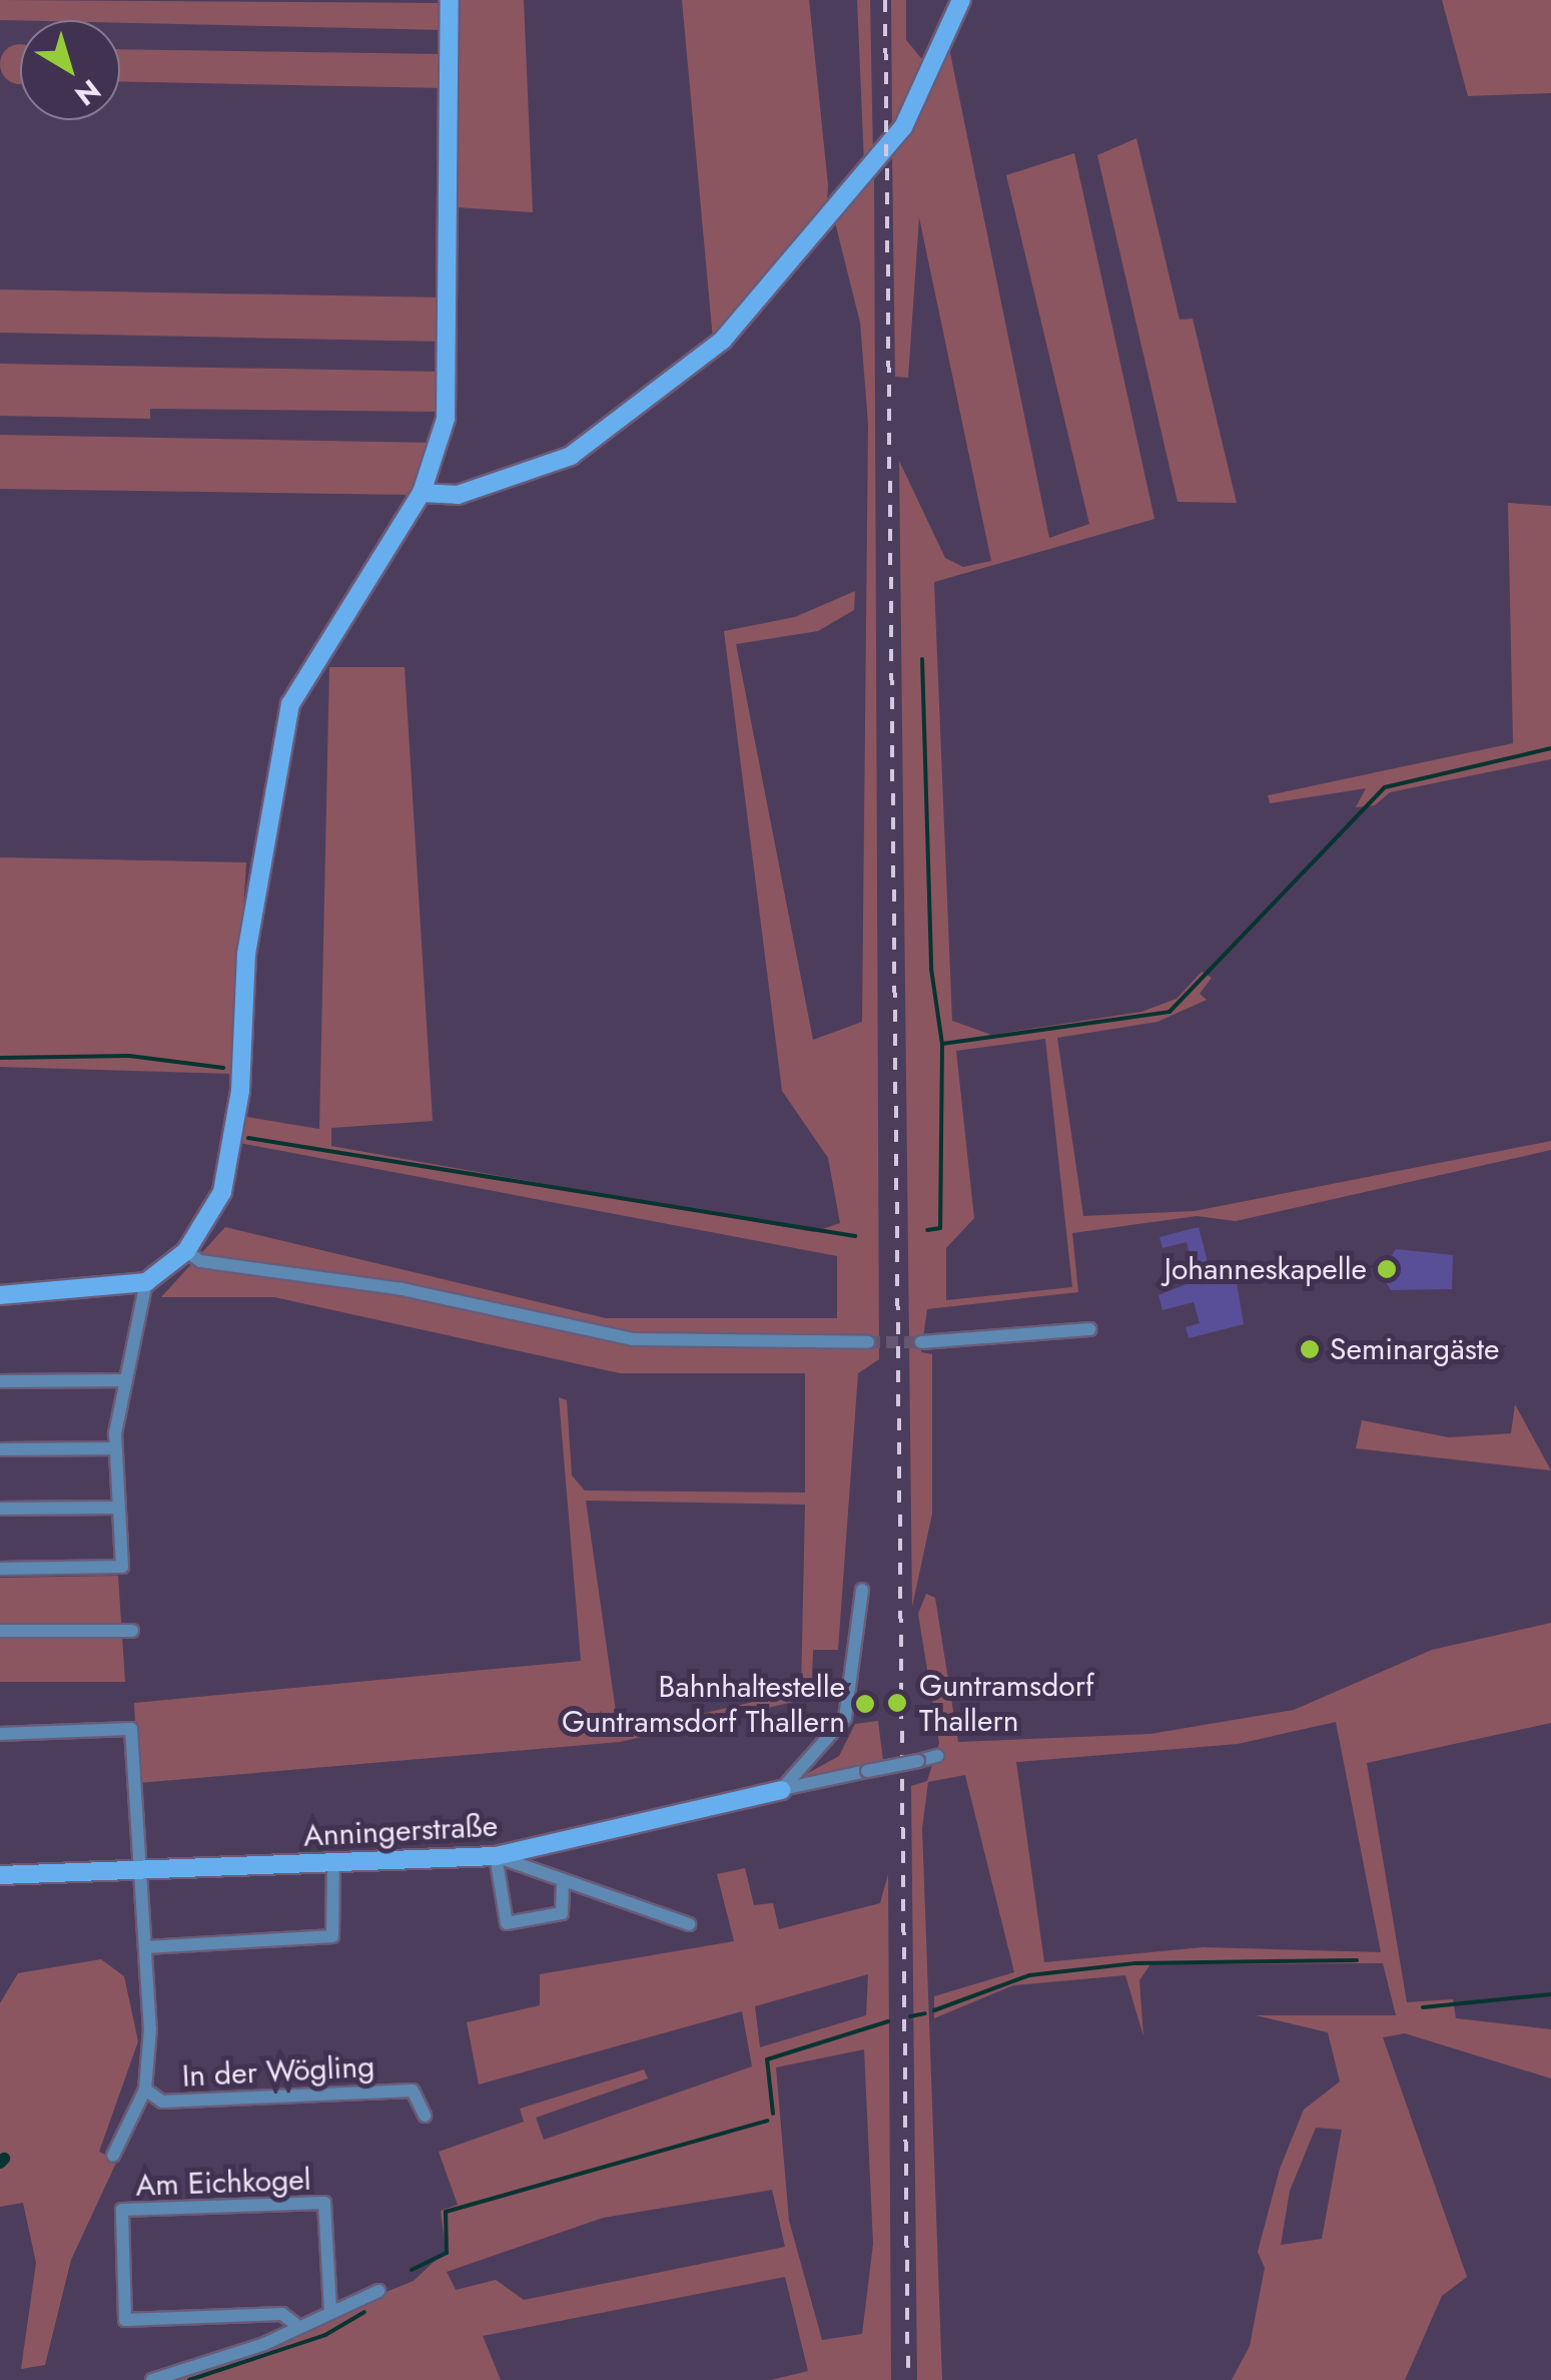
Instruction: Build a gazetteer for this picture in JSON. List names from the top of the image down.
{
  "streets": {
    "street": ["Anningerstraße", "In der Wögling", "Am Eichkogel"]
  },
  "crossings": [
    ["Anningerstraße", "In der Wögling"]
  ],
  "places": [
    "Johanneskapelle",
    "Seminargäste",
    "Guntramsdorf Thallern",
    "Bahnhaltestelle Guntramsdorf Thallern"
  ],
  "north": "bottom right"
}
